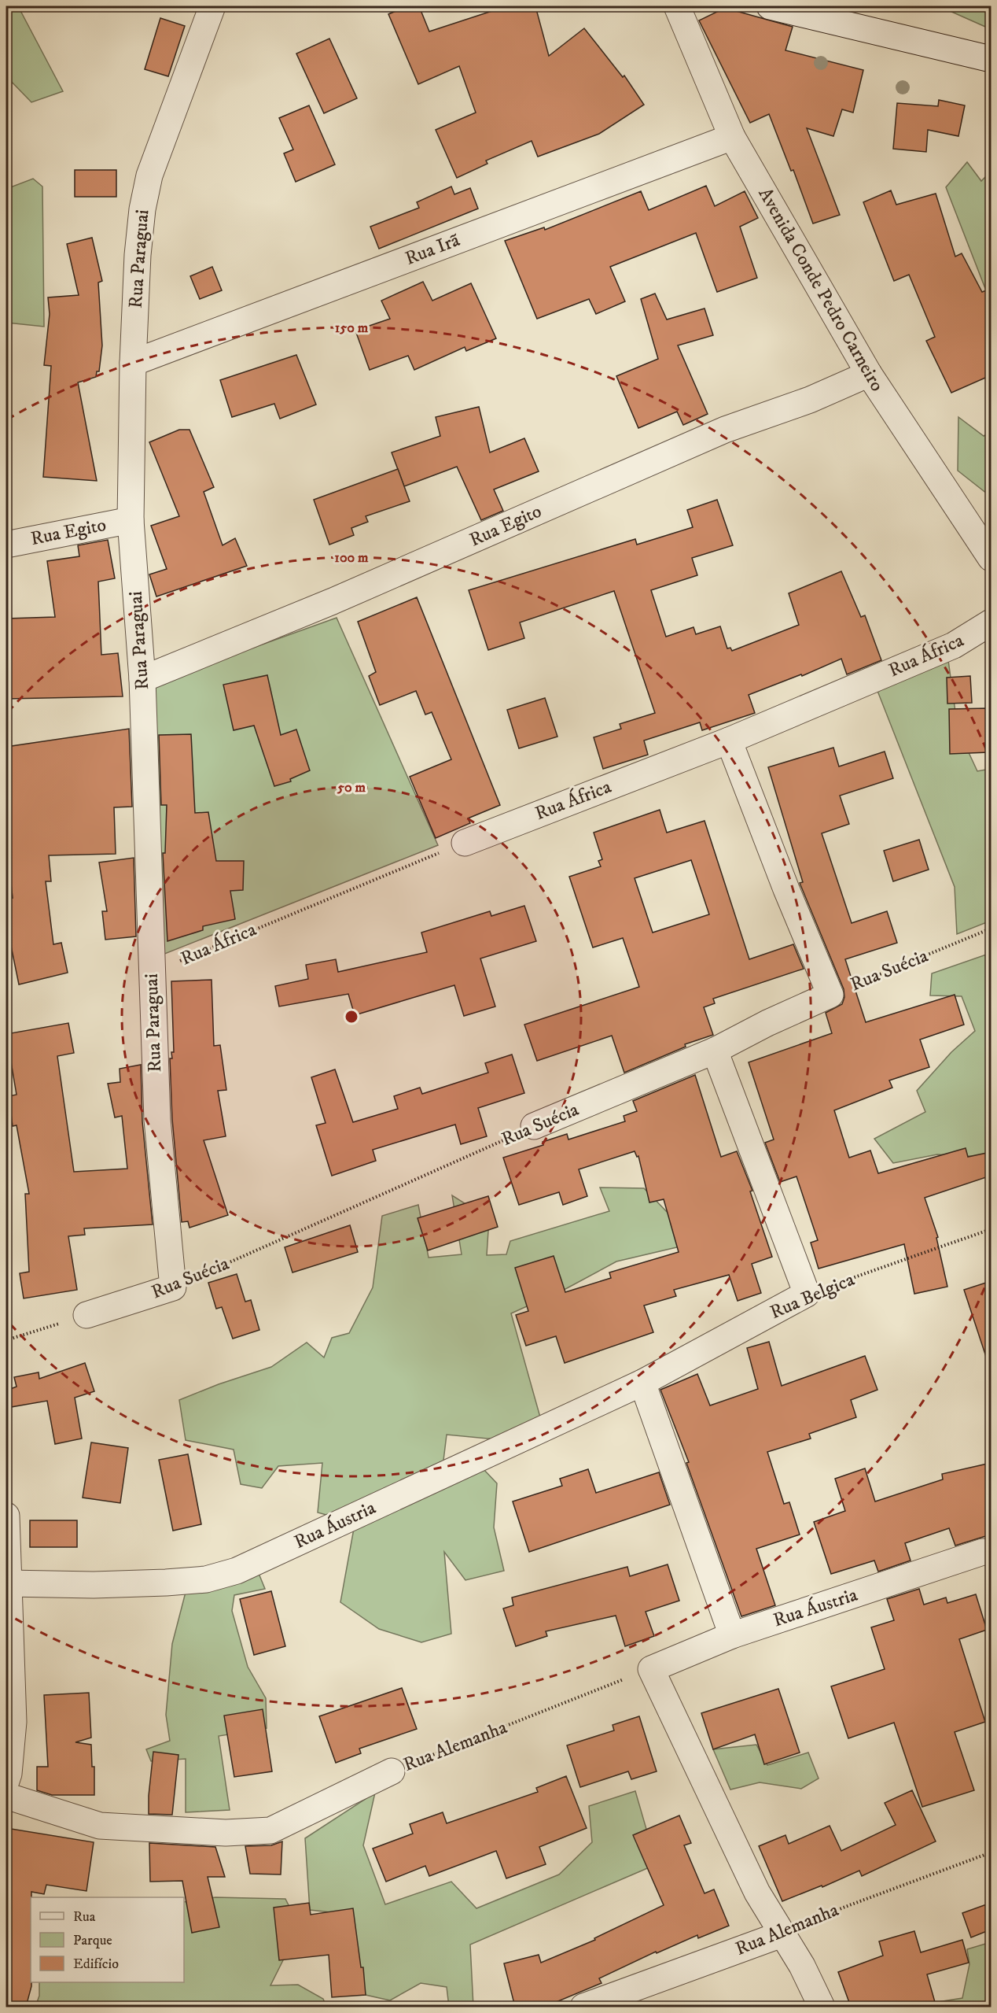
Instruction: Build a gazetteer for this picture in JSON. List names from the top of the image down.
{
  "streets": {
    "street": [
      "Rua Irã",
      "Rua Paraguai",
      "Avenida Conde Pedro Carneiro",
      "Rua Egito",
      "Rua África",
      "Rua Suécia",
      "Rua Belgica",
      "Rua Áustria",
      "Rua Alemanha"
    ]
  },
  "crossings": [
    ["Rua Irã", "Rua Paraguai"],
    ["Rua Irã", "Avenida Conde Pedro Carneiro"],
    ["Rua Paraguai", "Rua Egito"],
    ["Rua Paraguai", "Rua África"],
    ["Rua Paraguai", "Rua Suécia"],
    ["Avenida Conde Pedro Carneiro", "Rua Egito"],
    ["Rua Belgica", "Rua Áustria"],
    ["Rua Áustria", "Rua Alemanha"]
  ],
  "legend": ["Rua", "Parque", "Edifício"],
  "rings": ["150 m", "100 m", "50 m"]
}
